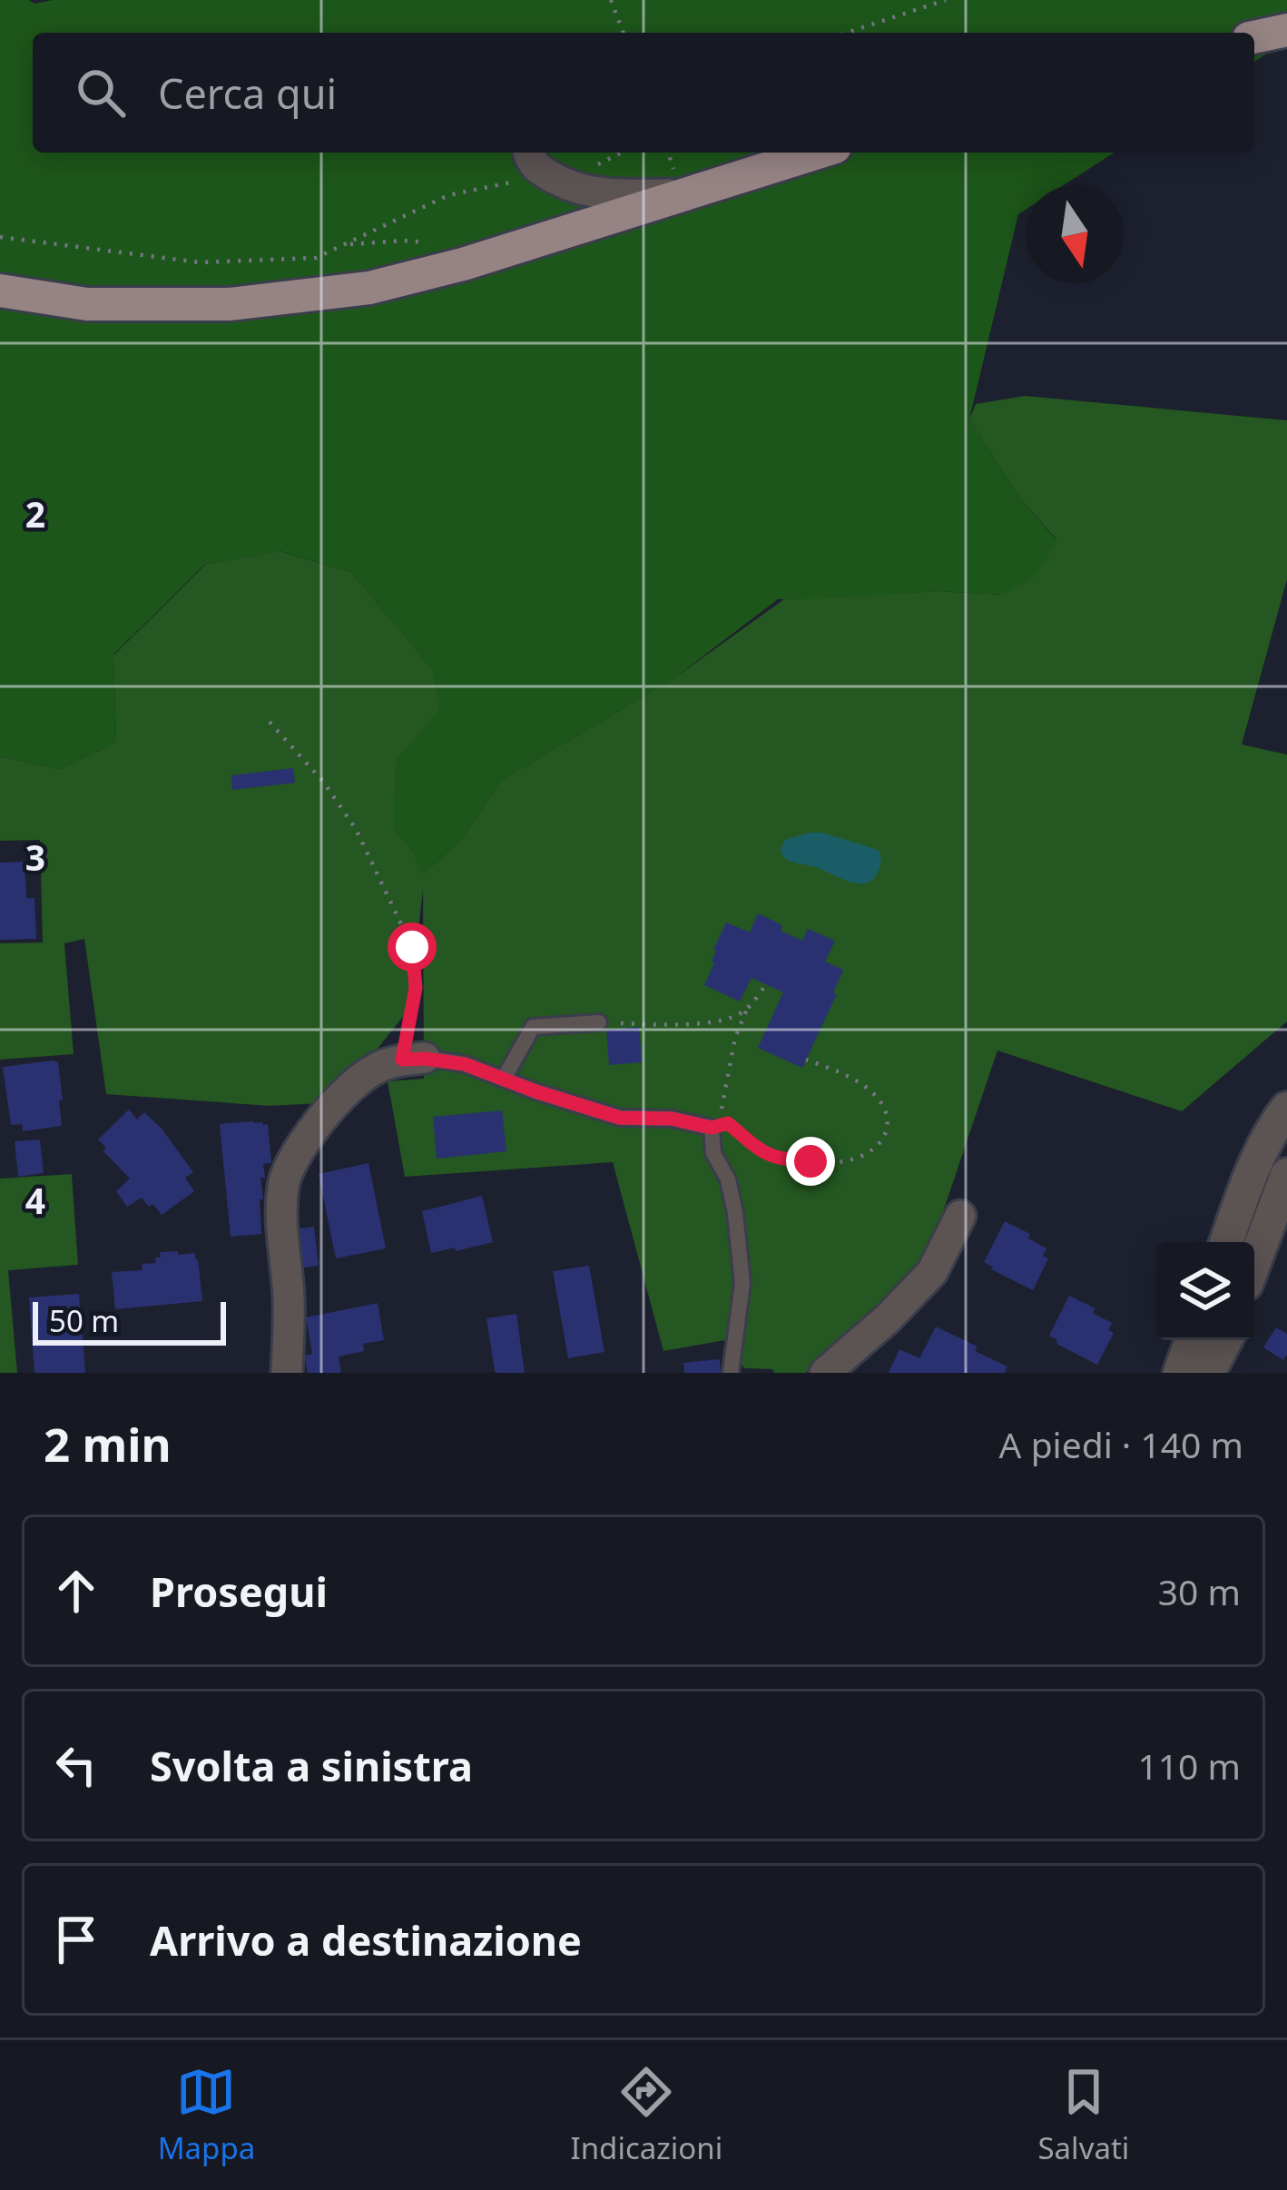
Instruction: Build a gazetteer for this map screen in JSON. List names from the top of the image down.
{
  "scale_bar": "50 m",
  "north": "bottom",
  "page": {
    "search": "Cerca qui",
    "scale": "50 m",
    "heading": ["2 min", "A piedi · 140 m"],
    "list": [
      ["Prosegui", "30 m"],
      ["Svolta a sinistra", "110 m"],
      "Arrivo a destinazione"
    ],
    "nav": ["Mappa", "Indicazioni", "Salvati"]
  },
  "grid": {
    "rows": ["2", "3", "4"]
  }
}
